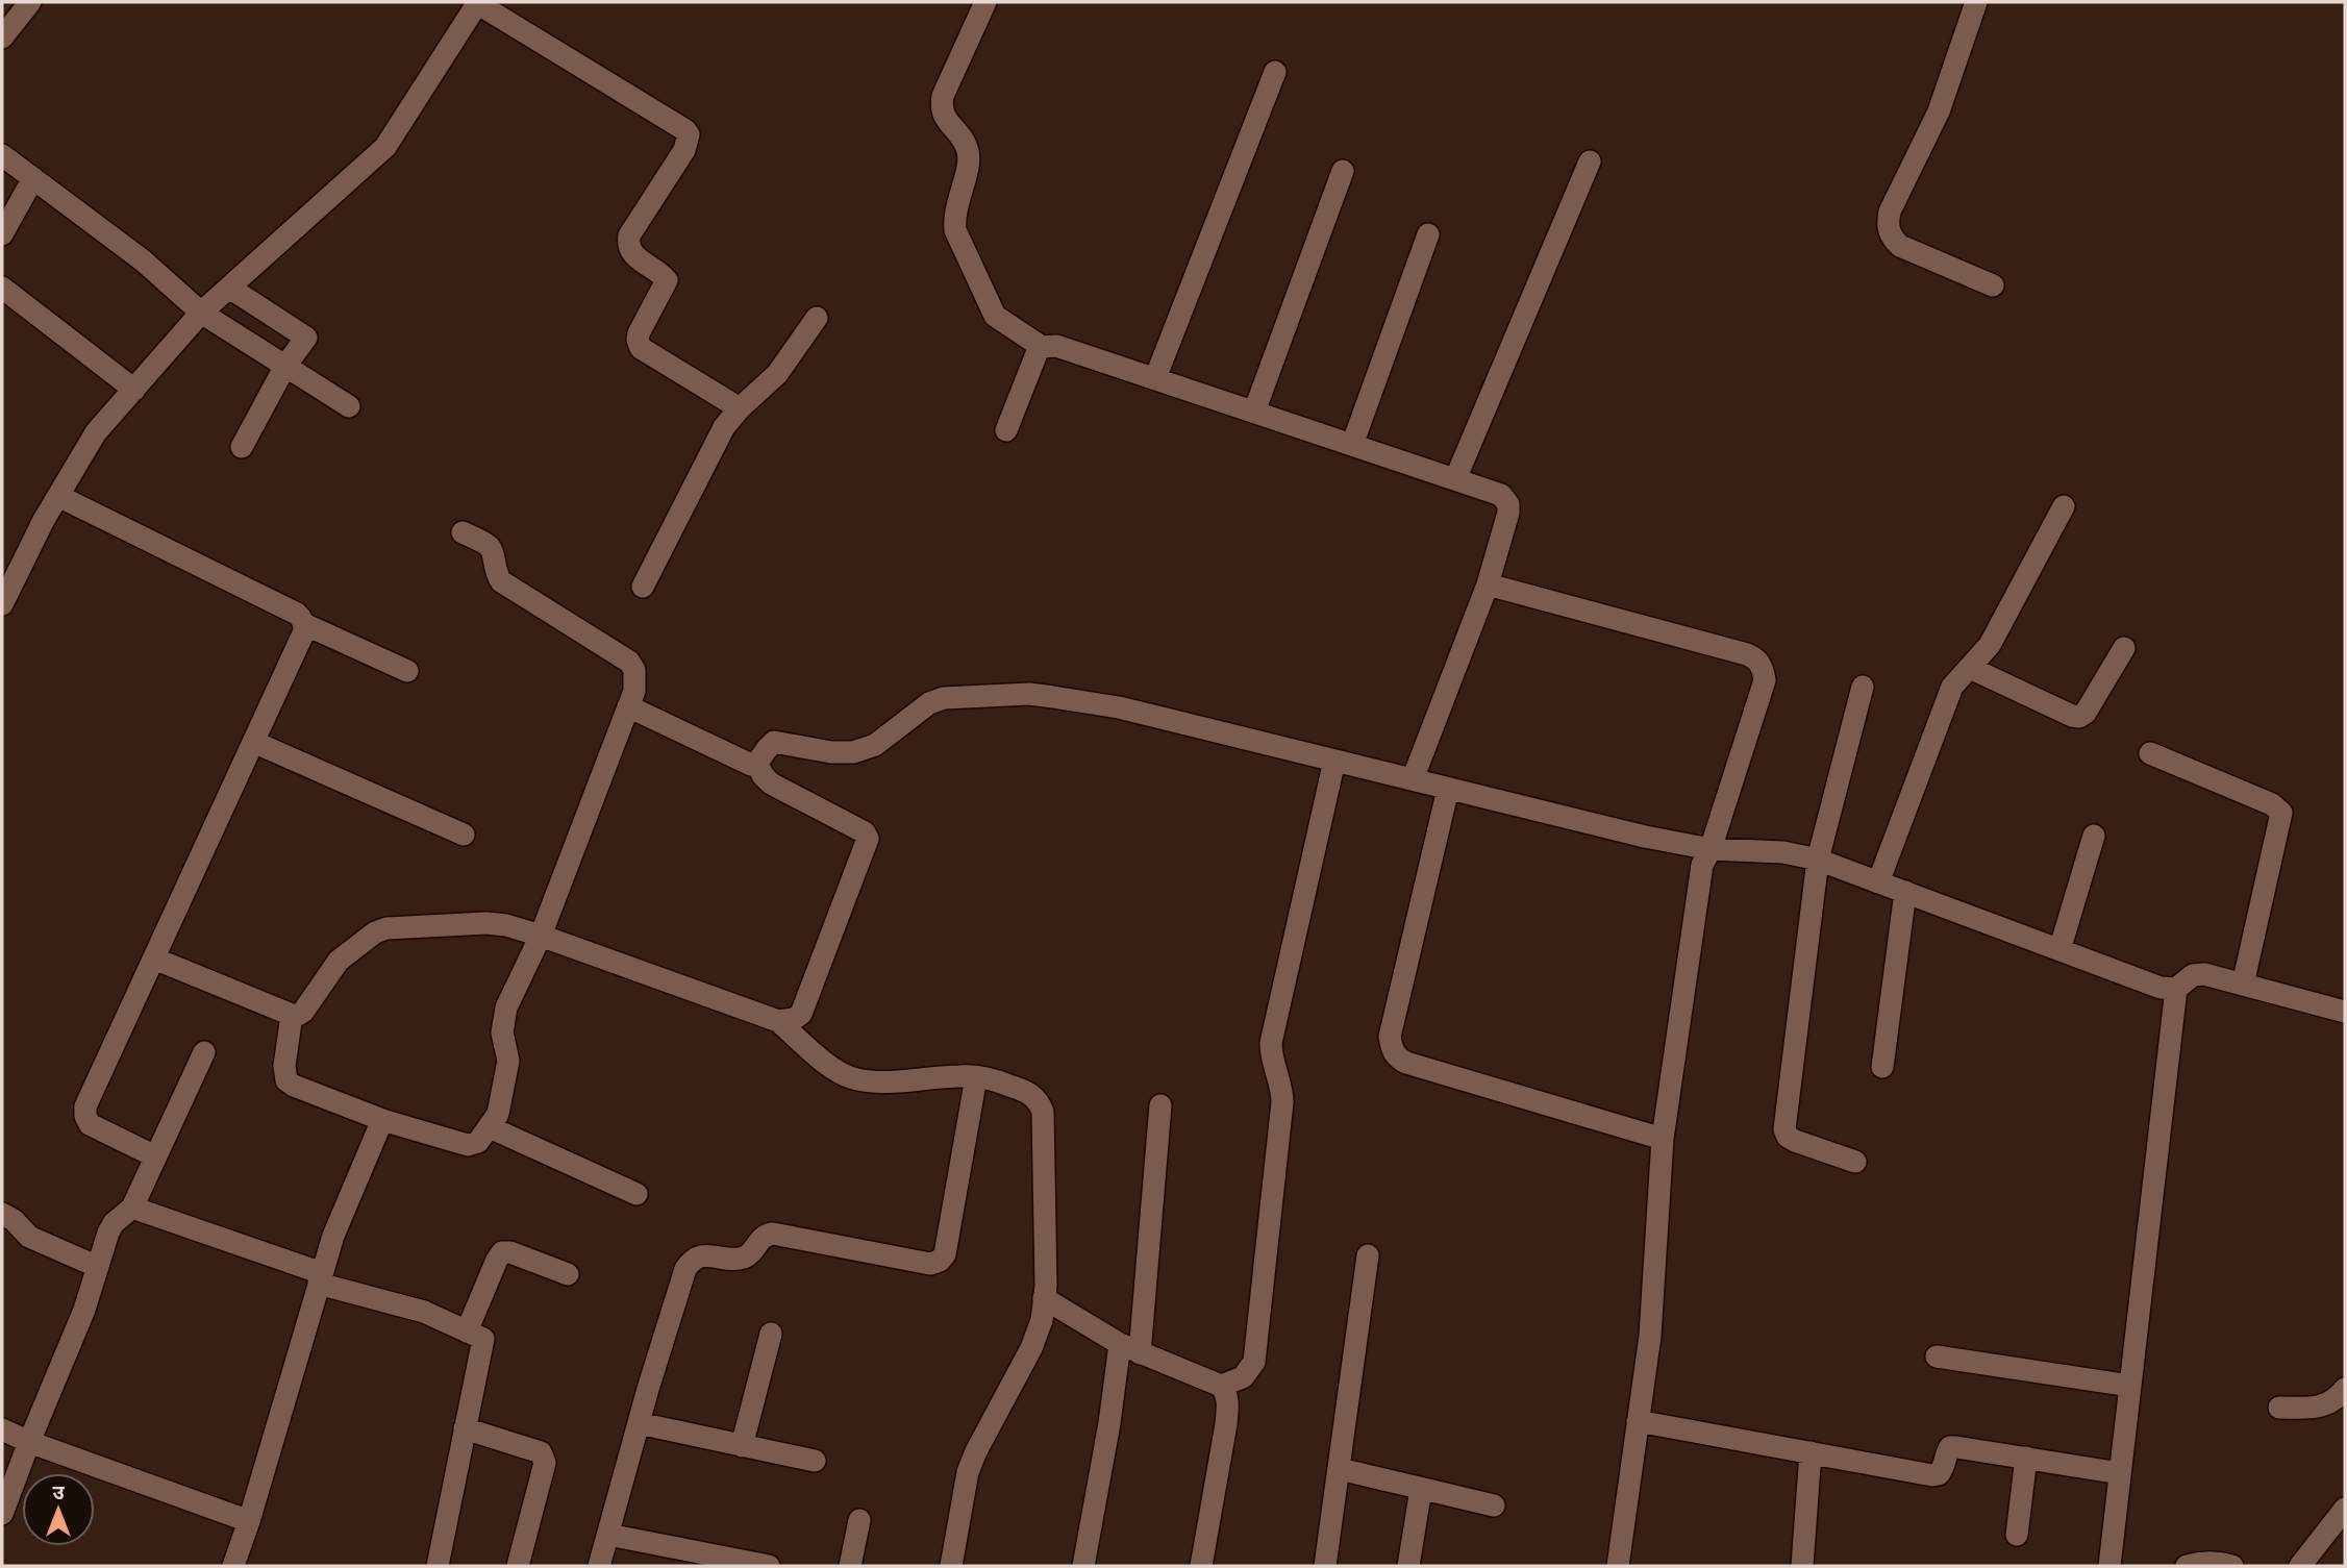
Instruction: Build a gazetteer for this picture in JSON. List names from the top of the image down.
{
  "north": "top"
}
